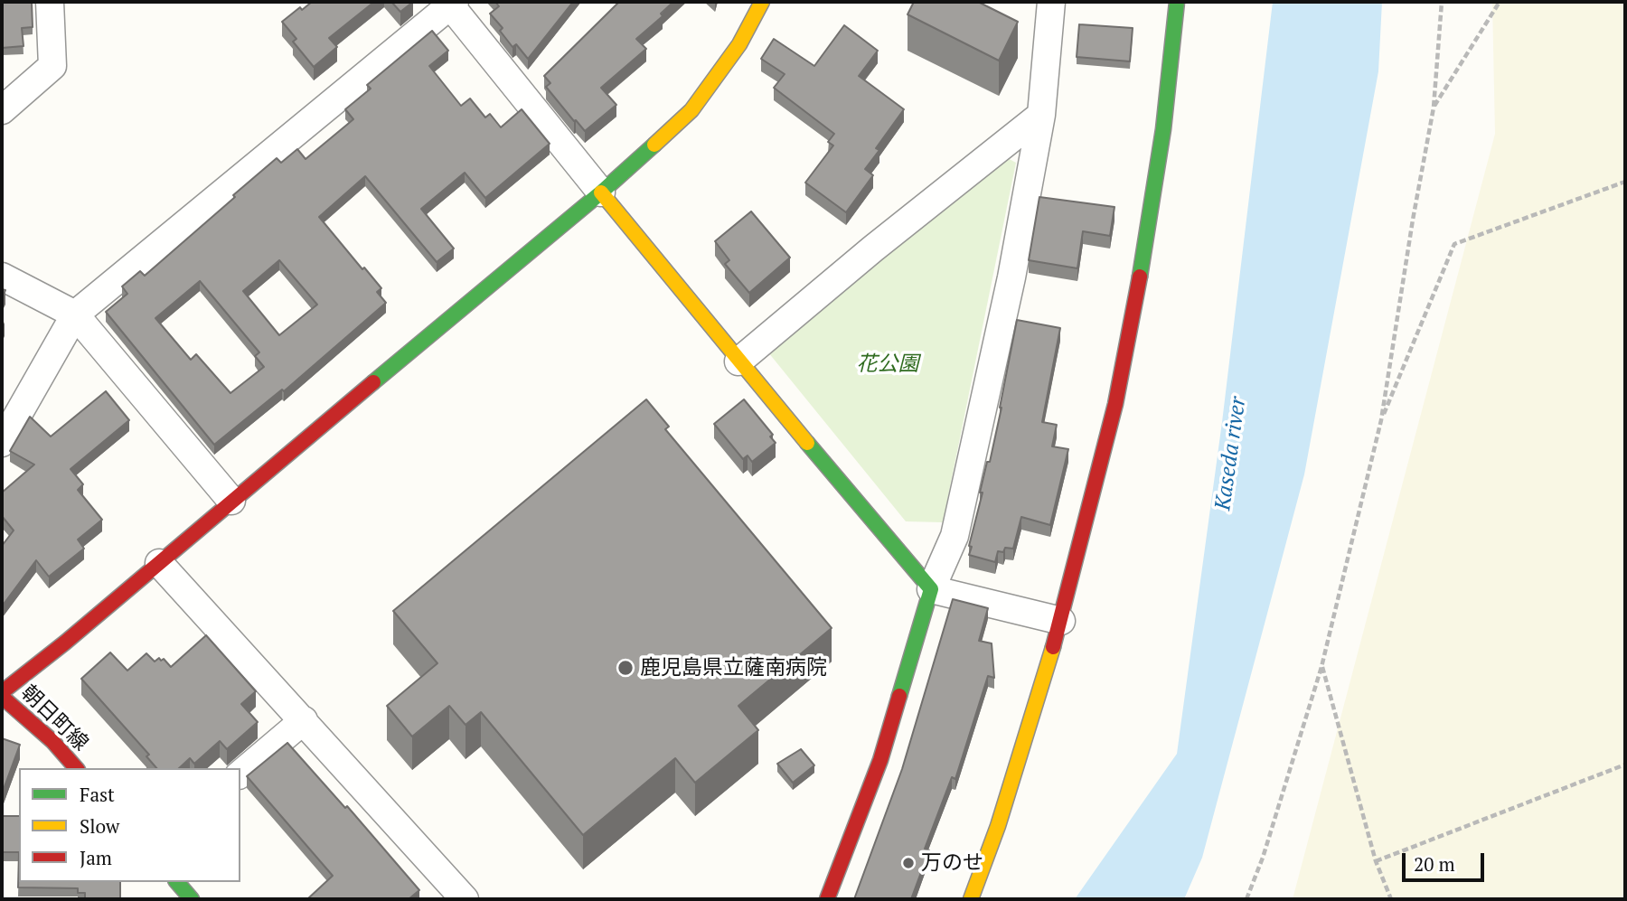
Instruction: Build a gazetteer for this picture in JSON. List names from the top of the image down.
{
  "streets": {
    "street": ["朝日町線"]
  },
  "water": ["Kaseda river"],
  "parks": ["花公園"],
  "places": ["鹿児島県立薩南病院", "万のせ"],
  "legend": ["Fast", "Slow", "Jam"],
  "scale_bar": "20 m"
}
